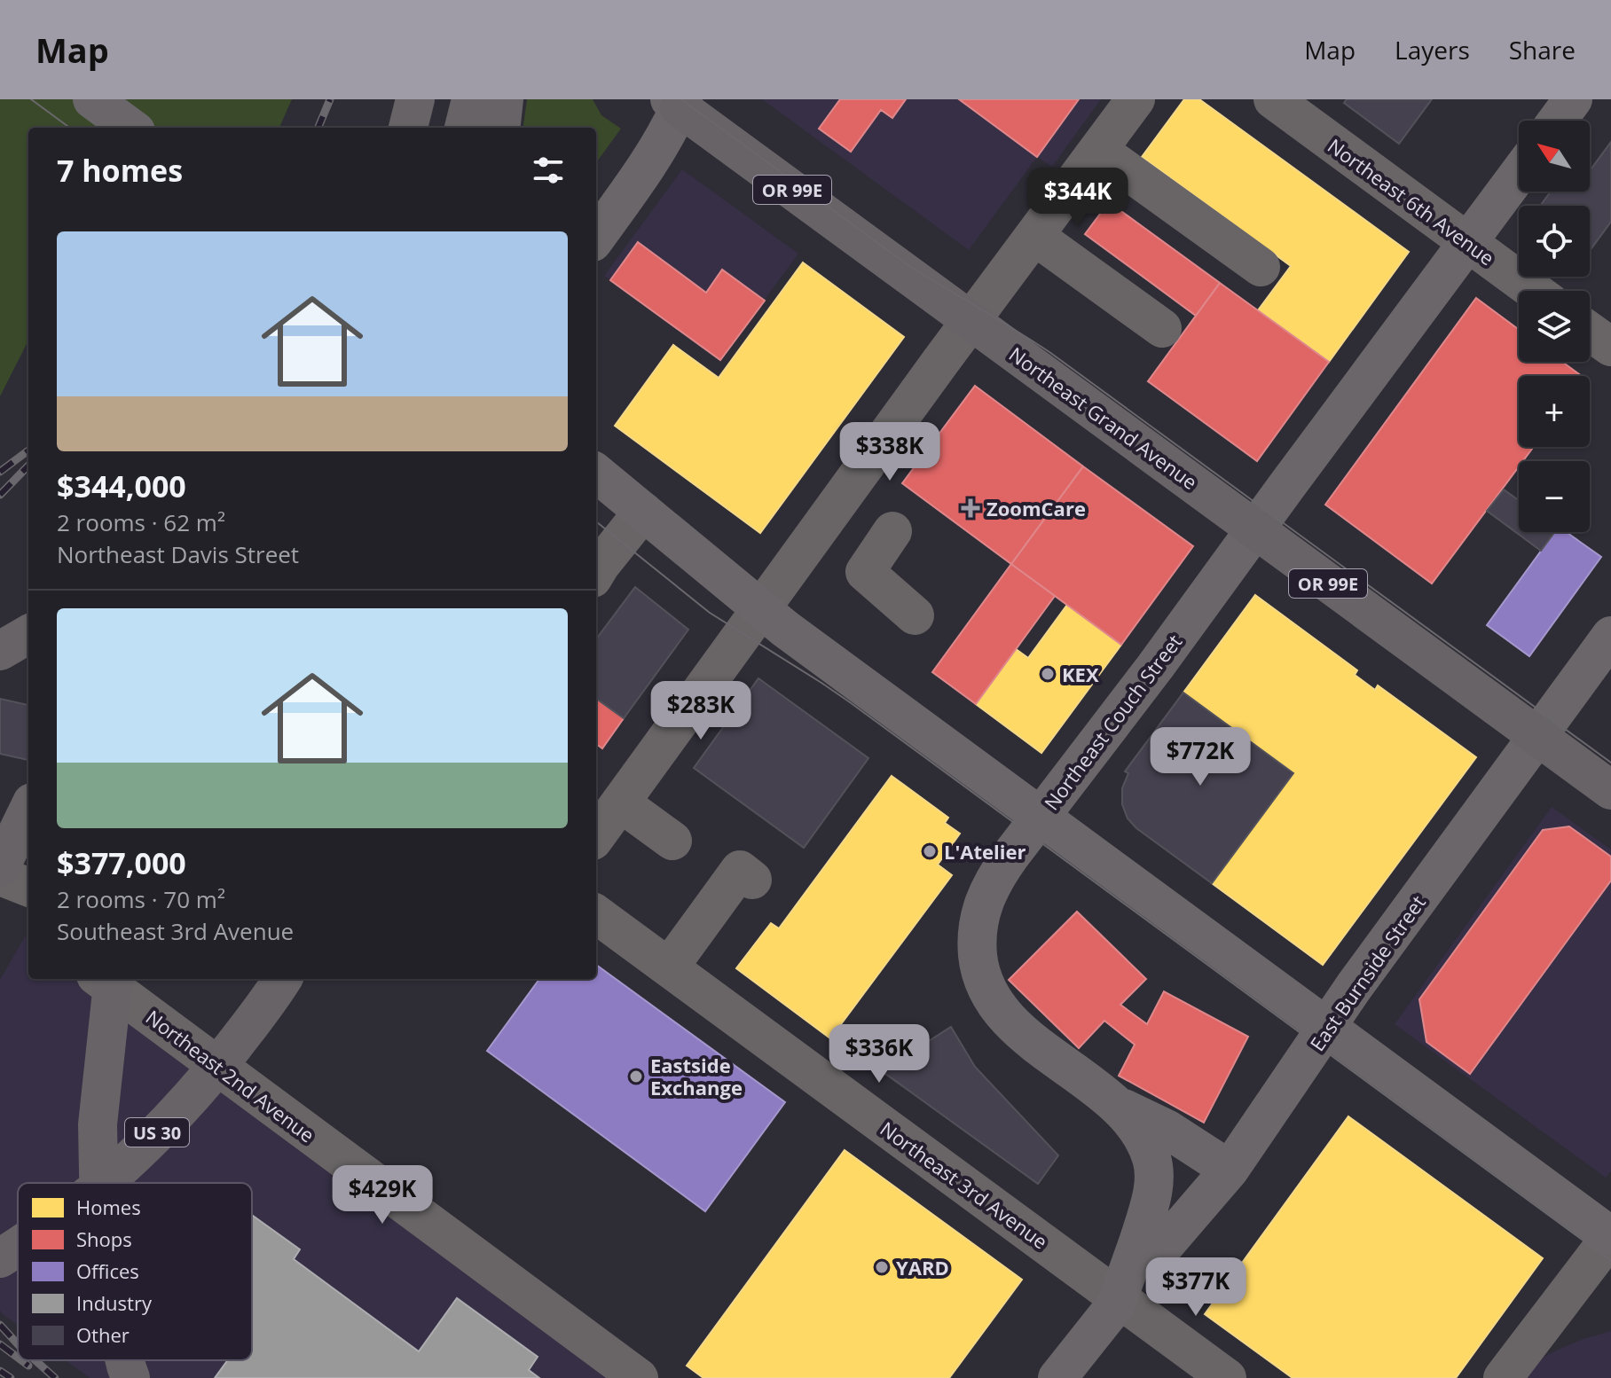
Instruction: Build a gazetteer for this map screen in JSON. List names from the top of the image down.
{
  "streets": {
    "highway": ["OR 99E", "Northeast Grand Avenue", "US 30"],
    "main road": ["Northeast Couch Street", "East Burnside Street"],
    "street": ["Northeast 6th Avenue", "Northeast 2nd Avenue", "Northeast 3rd Avenue"]
  },
  "crossings": [
    ["OR 99E", "Northeast Grand Avenue"],
    ["OR 99E", "East Burnside Street"],
    ["Northeast 6th Avenue", "Northeast Couch Street"],
    ["Northeast Grand Avenue", "Northeast Couch Street"],
    ["Northeast Grand Avenue", "East Burnside Street"],
    ["Northeast Couch Street", "East Burnside Street"],
    ["Northeast Couch Street", "Northeast 3rd Avenue"]
  ],
  "places": {
    "health": ["ZoomCare"],
    "other": [
      "KEX",
      "L'Atelier",
      "Eastside Exchange",
      "YARD"
    ]
  },
  "legend": [
    "Homes",
    "Shops",
    "Offices",
    "Industry",
    "Other"
  ],
  "north": "top left",
  "page": {
    "header": "Map",
    "nav": ["Map", "Layers", "Share"],
    "map_buttons": ["+", "−"],
    "heading": "7 homes",
    "price": [
      "$344K",
      "$338K",
      "$283K",
      "$772K",
      "$336K",
      "$429K",
      "$377K"
    ],
    "list": [
      {
        "name": "$344,000",
        "note": "2 rooms · 62 m² · Northeast Davis Street"
      },
      {
        "name": "$377,000",
        "note": "2 rooms · 70 m² · Southeast 3rd Avenue"
      }
    ]
  }
}
